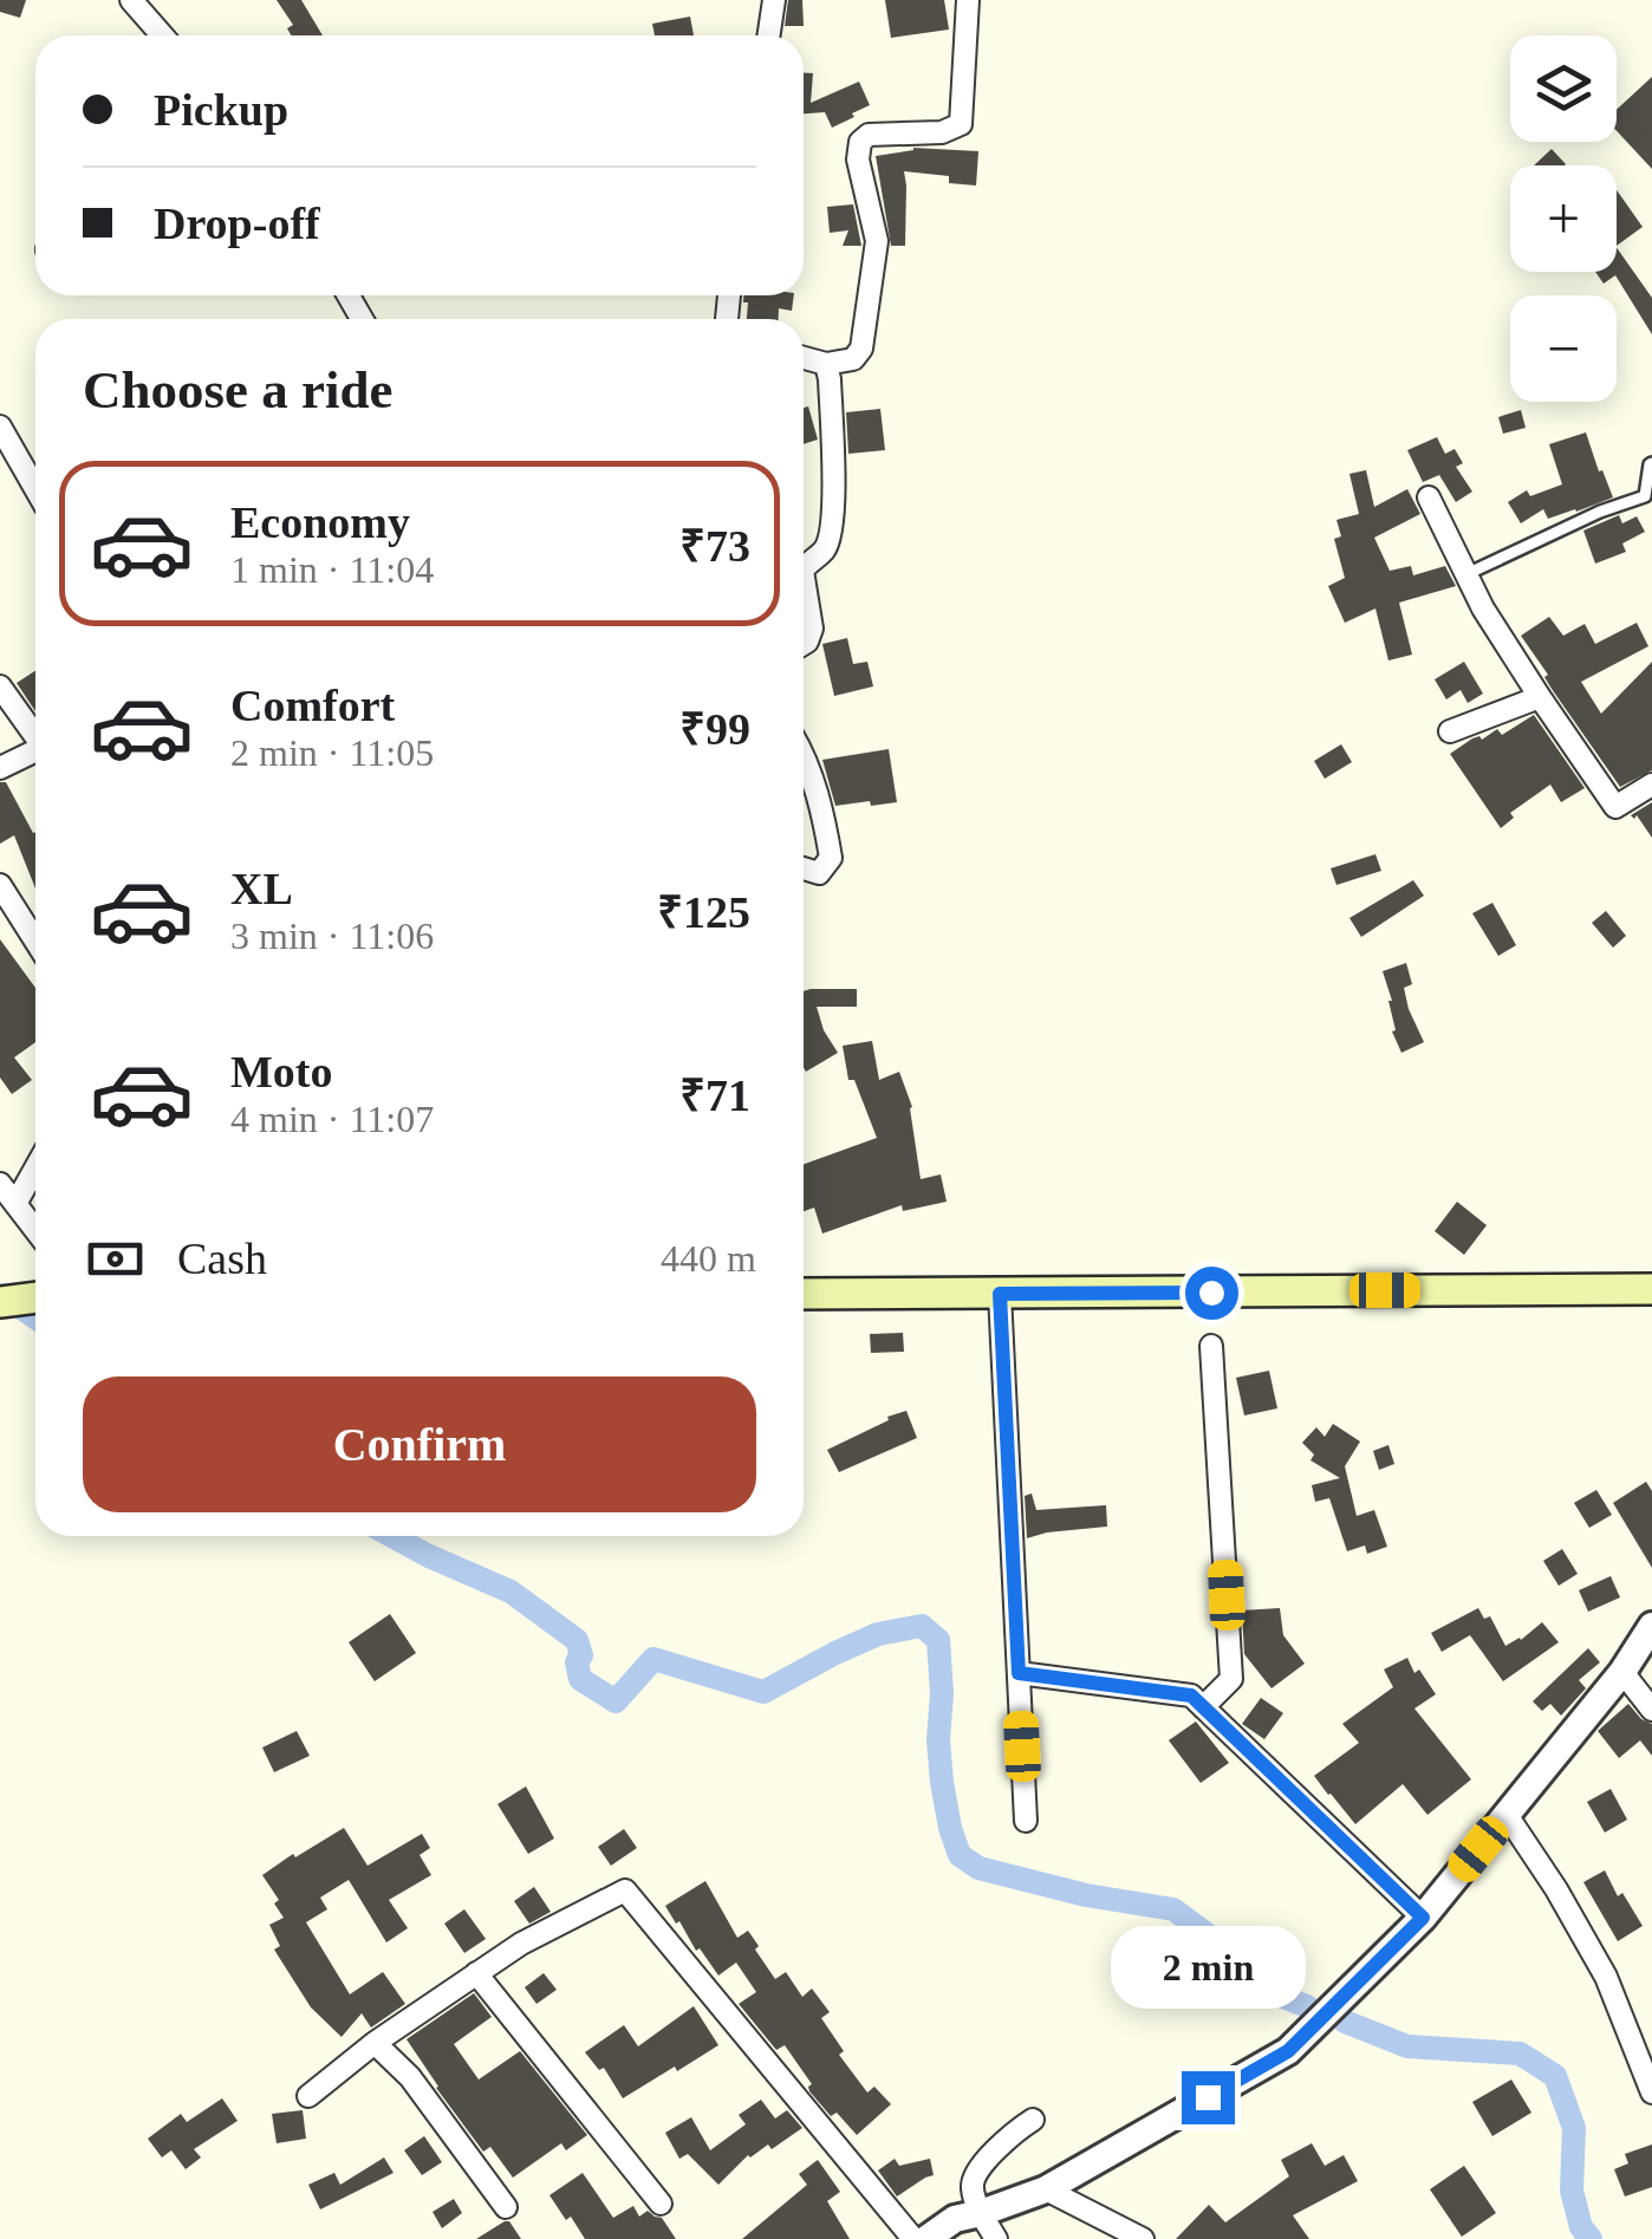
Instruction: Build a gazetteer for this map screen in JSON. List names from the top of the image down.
{
  "page": {
    "map_buttons": ["+", "−"],
    "banner": ["Pickup", "Drop-off"],
    "heading": "Choose a ride",
    "list": [
      {
        "name": "Economy",
        "note": "1 min · 11:04",
        "value": "₹73"
      },
      {
        "name": "Comfort",
        "note": "2 min · 11:05",
        "value": "₹99"
      },
      {
        "name": "XL",
        "note": "3 min · 11:06",
        "value": "₹125"
      },
      {
        "name": "Moto",
        "note": "4 min · 11:07",
        "value": "₹71"
      }
    ],
    "pay": ["Cash", "440 m"],
    "buttons": "Confirm",
    "bubble": "2 min"
  }
}
